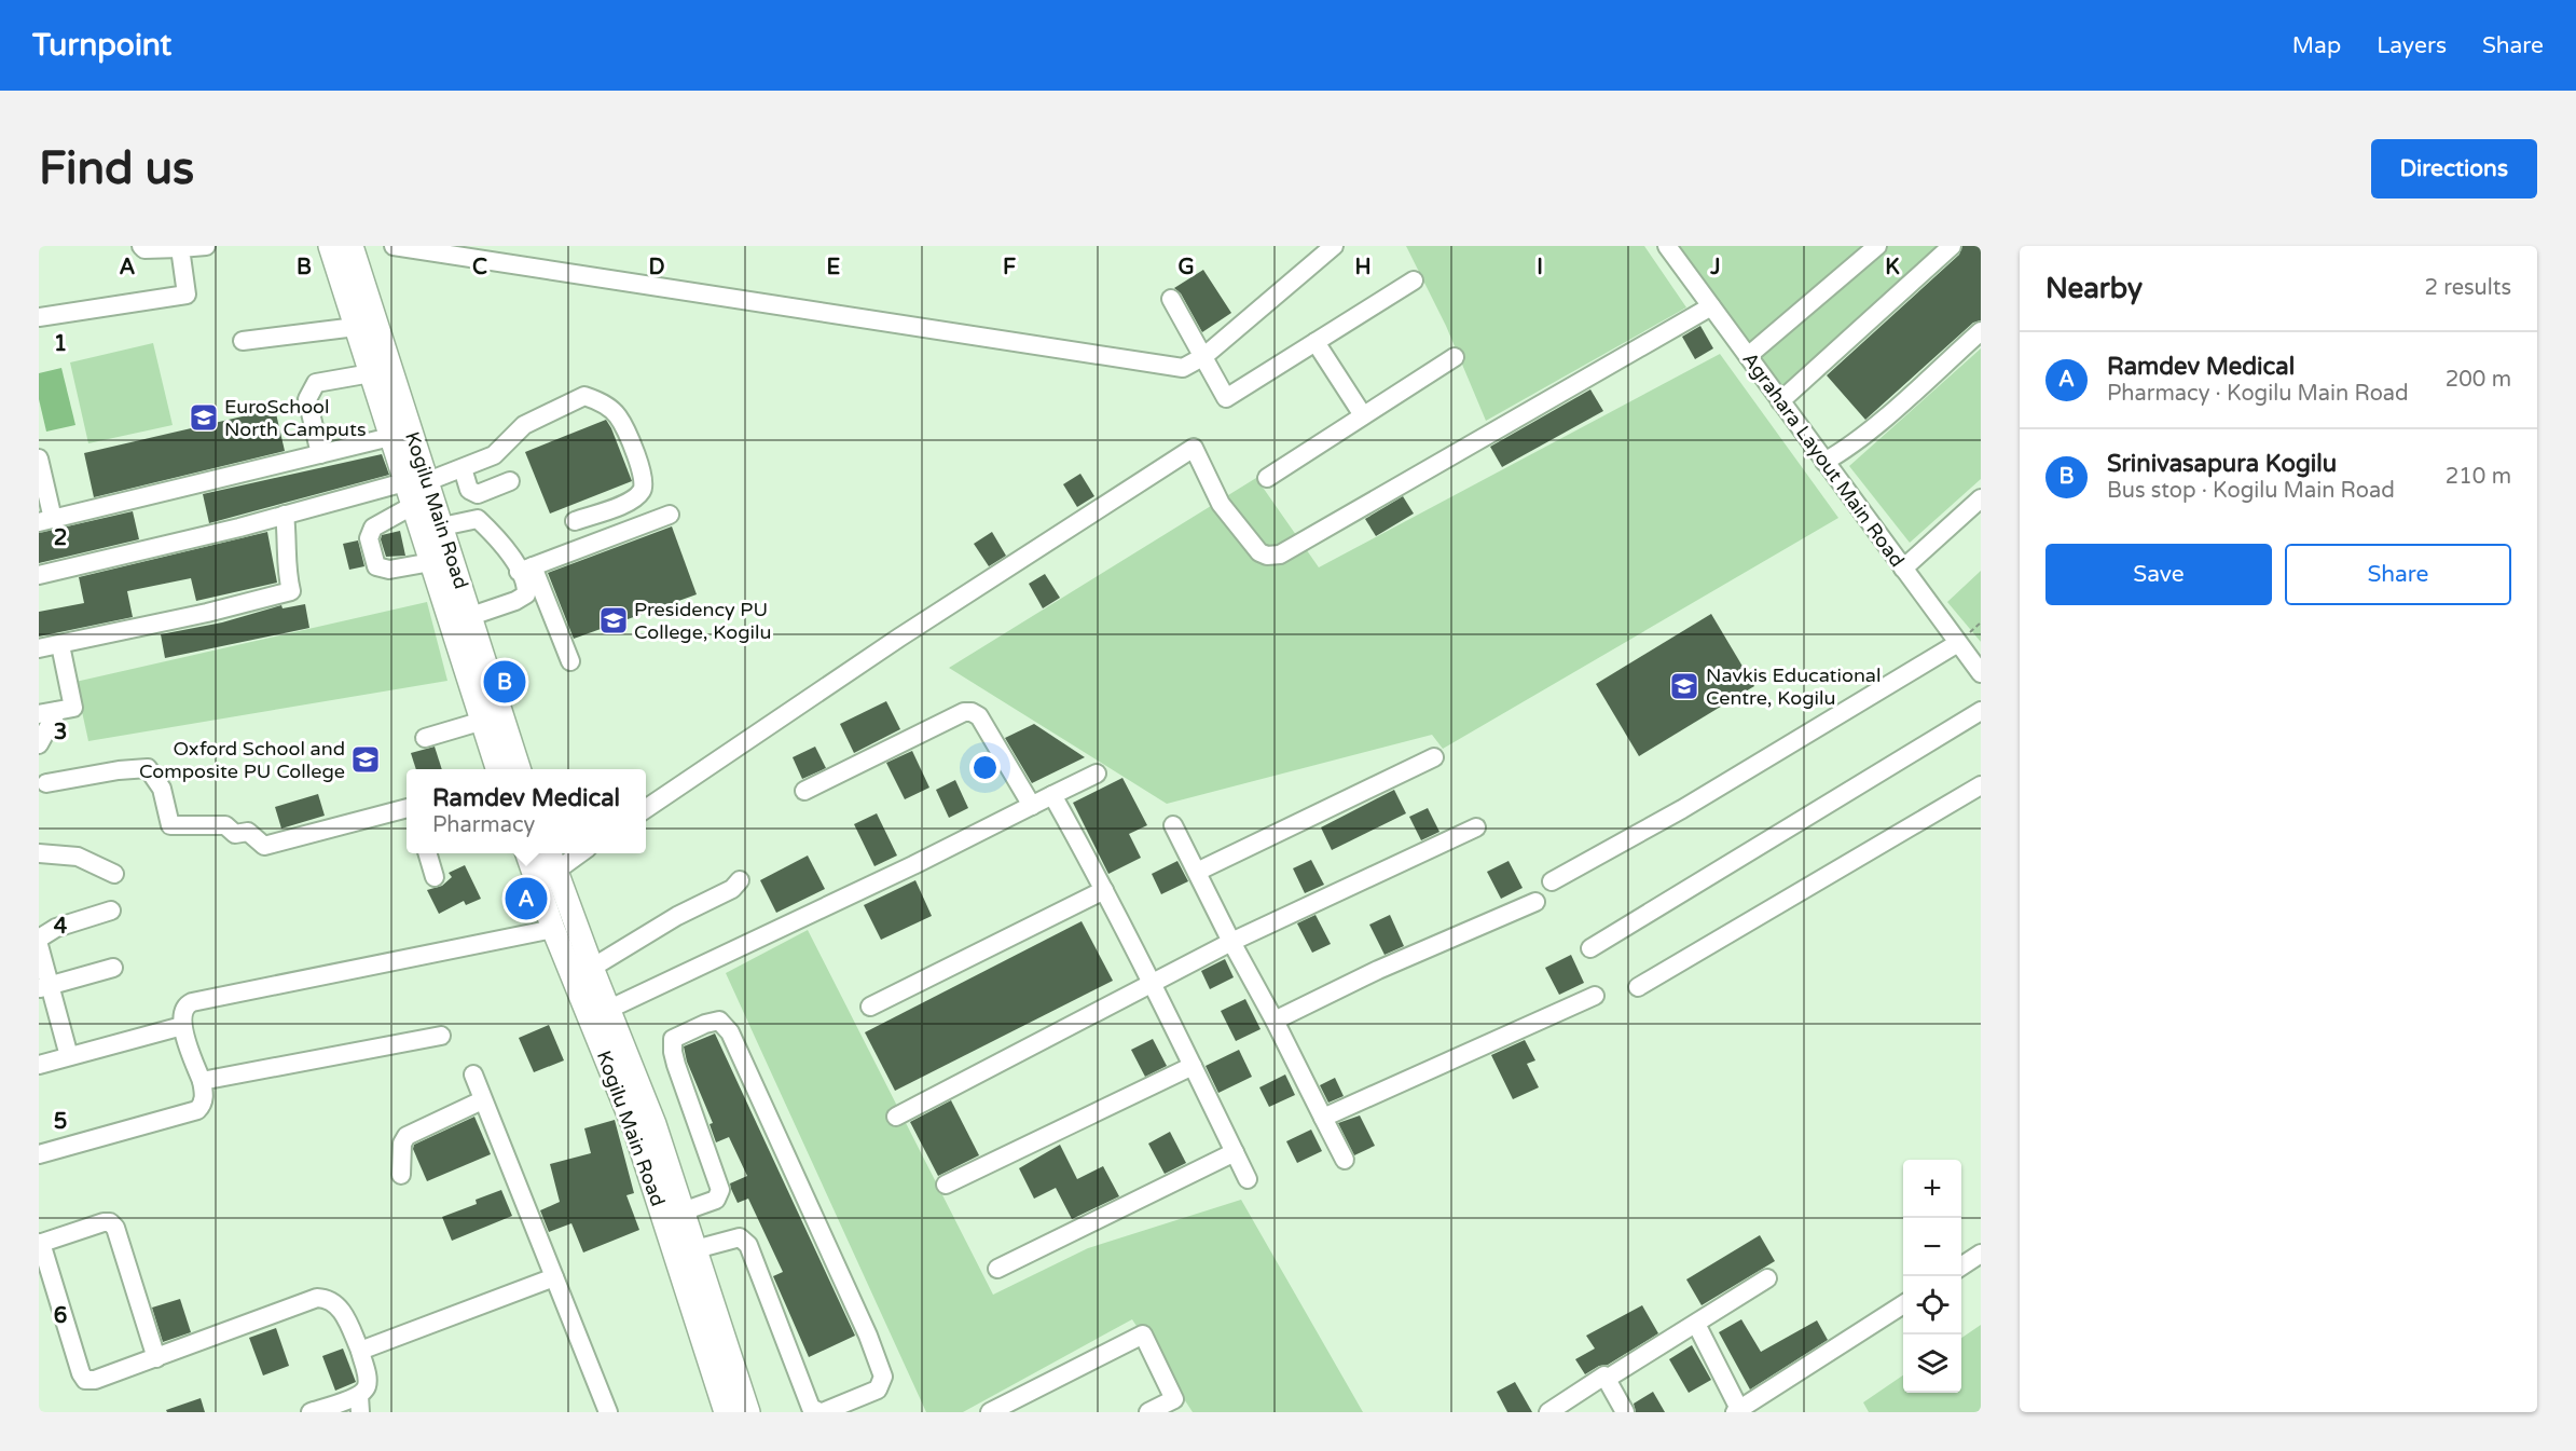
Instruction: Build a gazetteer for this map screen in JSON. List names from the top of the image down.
{
  "streets": {
    "main road": ["Kogilu Main Road"],
    "street": ["Agrahara Layout Main Road"]
  },
  "places": {
    "school or university": [
      "EuroSchool North Camputs",
      "Presidency PU College, Kogilu",
      "Navkis Educational Centre, Kogilu",
      "Oxford School and Composite PU College"
    ]
  },
  "page": {
    "header": "Turnpoint",
    "nav": ["Map", "Layers", "Share"],
    "buttons": [
      "Directions",
      ["Save", "Share"]
    ],
    "title": "Find us",
    "heading": ["Nearby", "2 results"],
    "list": [
      {
        "mark": "A",
        "name": "Ramdev Medical",
        "note": "Pharmacy · Kogilu Main Road",
        "value": "200 m"
      },
      {
        "mark": "B",
        "name": "Srinivasapura Kogilu",
        "note": "Bus stop · Kogilu Main Road",
        "value": "210 m"
      }
    ],
    "pins": ["B", "A"],
    "popup": ["Ramdev Medical", "Pharmacy"],
    "map_buttons": ["+", "−"]
  },
  "grid": {
    "columns": [
      "A",
      "B",
      "C",
      "D",
      "E",
      "F",
      "G",
      "H",
      "I",
      "J",
      "K"
    ],
    "rows": [
      "1",
      "2",
      "3",
      "4",
      "5",
      "6"
    ]
  }
}
